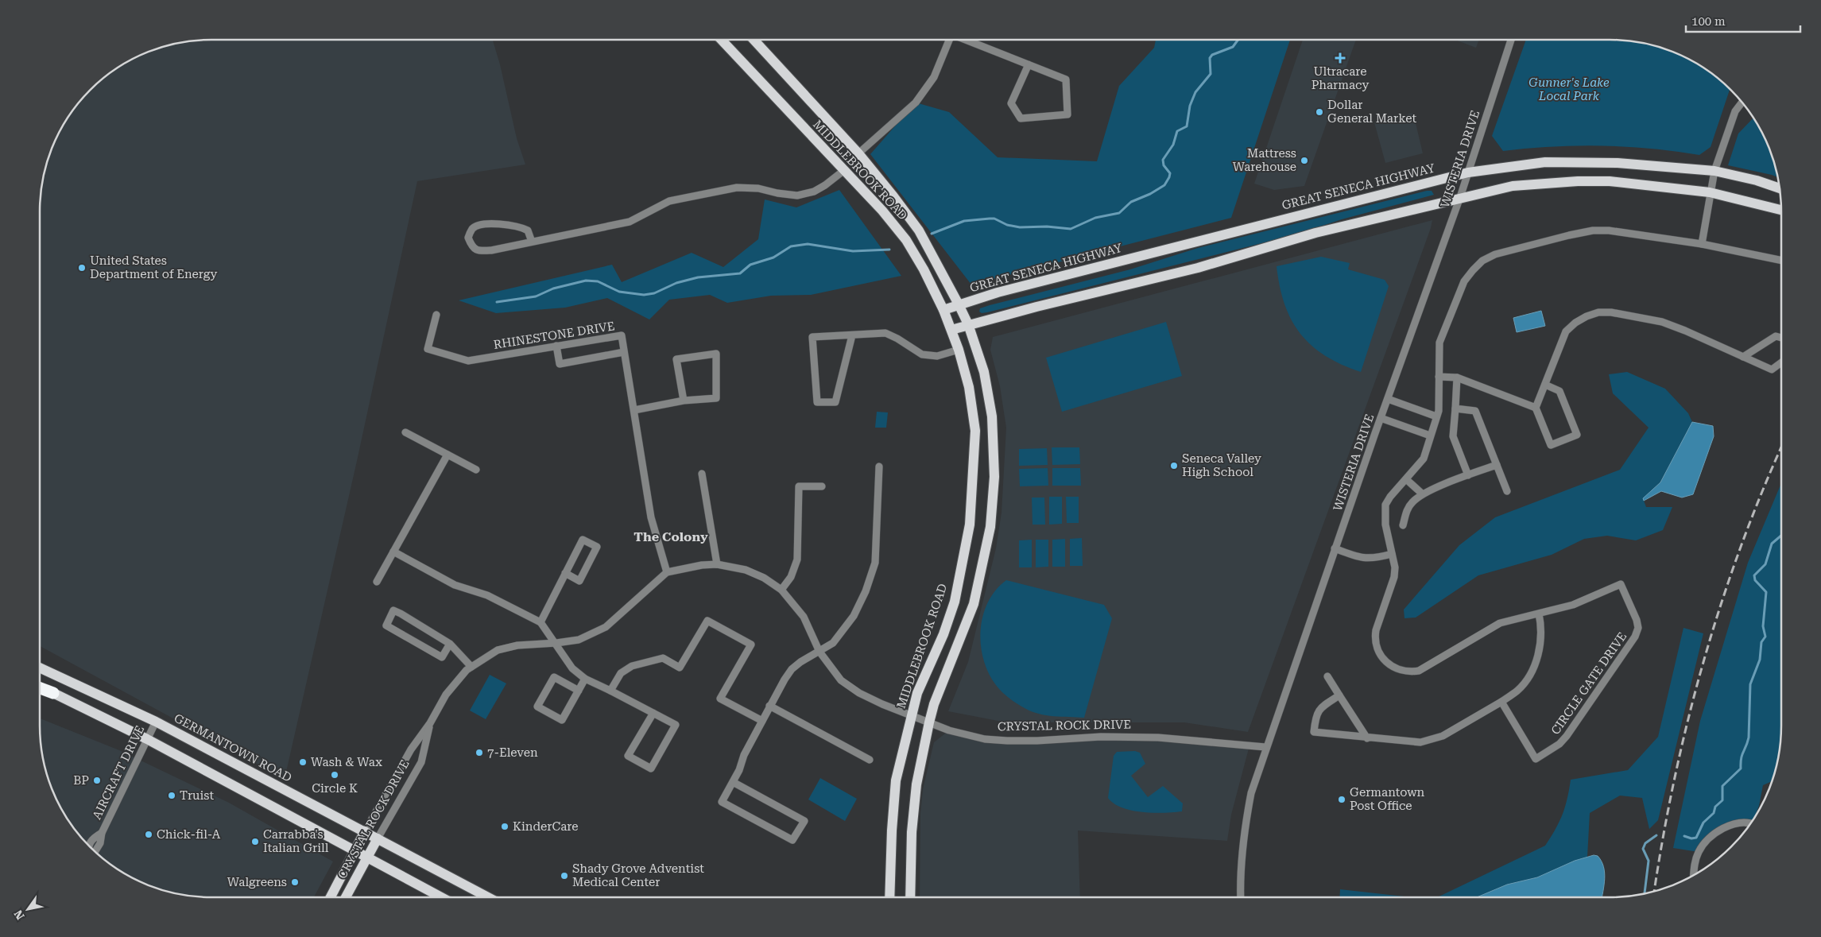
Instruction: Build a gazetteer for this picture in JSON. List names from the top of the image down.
{
  "streets": {
    "main road": [
      "MIDDLEBROOK ROAD",
      "GREAT SENECA HIGHWAY",
      "CRYSTAL ROCK DRIVE",
      "GERMANTOWN ROAD"
    ],
    "street": [
      "WISTERIA DRIVE",
      "RHINESTONE DRIVE",
      "CIRCLE GATE DRIVE",
      "AIRCRAFT DRIVE"
    ]
  },
  "crossings": [
    ["WISTERIA DRIVE", "GREAT SENECA HIGHWAY"],
    ["WISTERIA DRIVE", "CRYSTAL ROCK DRIVE"],
    ["MIDDLEBROOK ROAD", "GREAT SENECA HIGHWAY"],
    ["MIDDLEBROOK ROAD", "CRYSTAL ROCK DRIVE"],
    ["RHINESTONE DRIVE", "CRYSTAL ROCK DRIVE"],
    ["CRYSTAL ROCK DRIVE", "GERMANTOWN ROAD"],
    ["GERMANTOWN ROAD", "AIRCRAFT DRIVE"]
  ],
  "districts": ["The Colony"],
  "parks": ["Gunner's Lake Local Park"],
  "places": {
    "health": ["Ultracare Pharmacy"],
    "other": [
      "Dollar General Market",
      "Mattress Warehouse",
      "United States Department of Energy",
      "Seneca Valley High School",
      "7-Eleven",
      "Wash & Wax",
      "Circle K",
      "BP",
      "Truist",
      "Germantown Post Office",
      "KinderCare",
      "Chick-fil-A",
      "Carrabba's Italian Grill",
      "Shady Grove Adventist Medical Center",
      "Walgreens"
    ]
  },
  "scale_bar": "100 m",
  "north": "bottom left"
}
